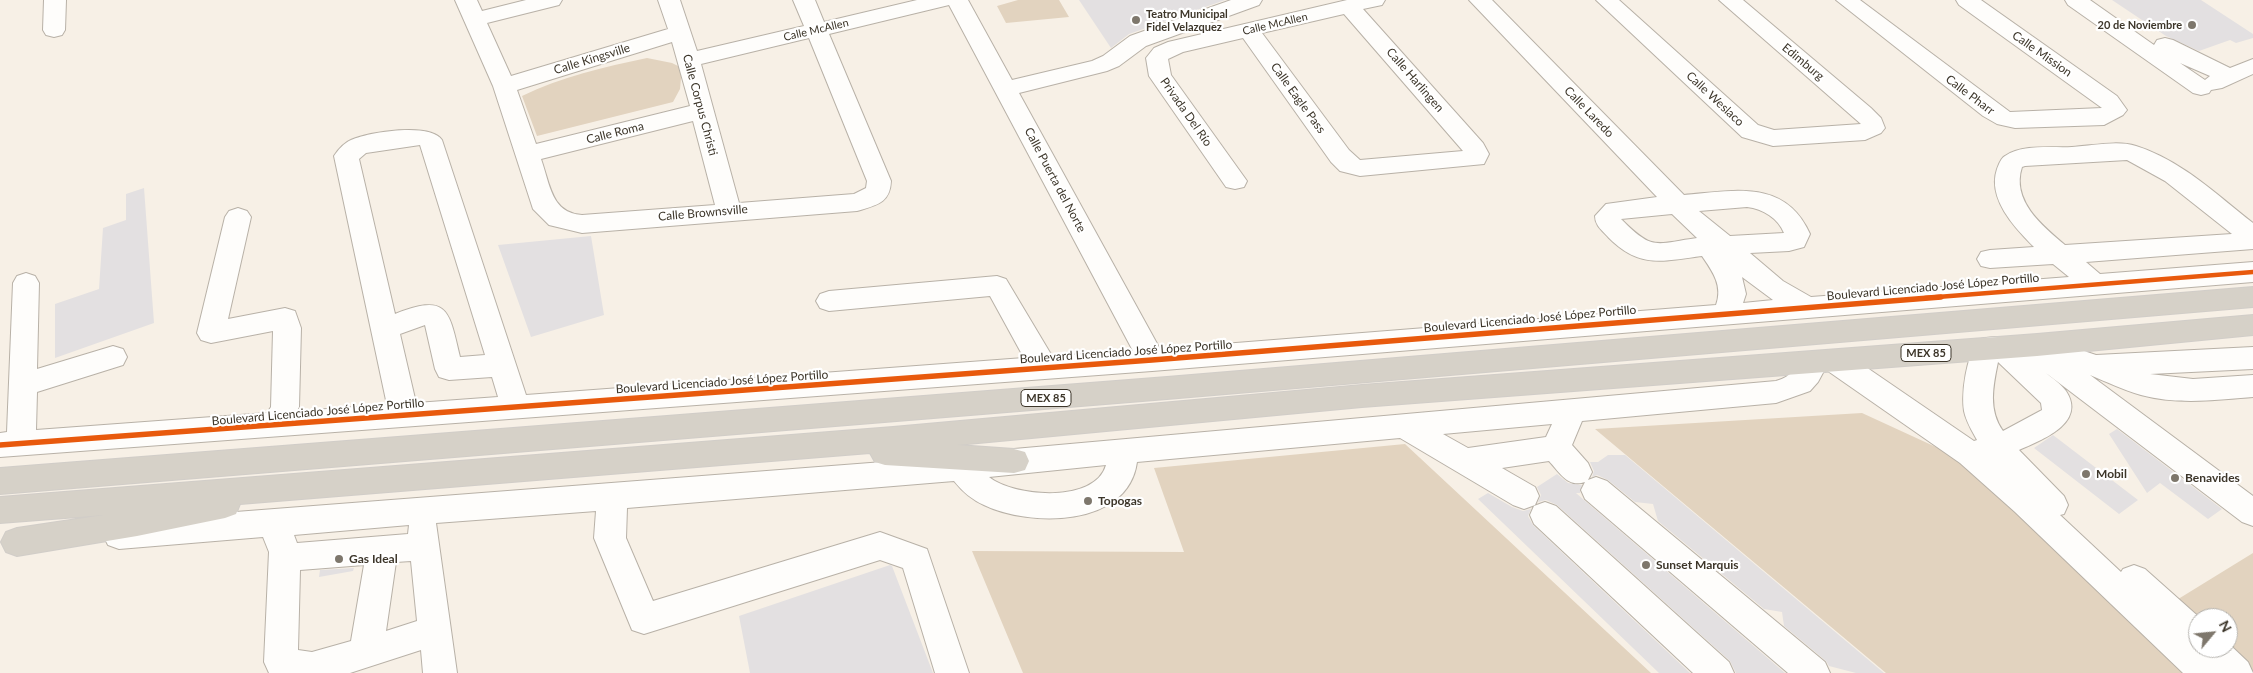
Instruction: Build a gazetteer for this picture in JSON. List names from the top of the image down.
{
  "streets": {
    "highway": ["MEX 85"],
    "street": [
      "Calle McAllen",
      "Calle Mission",
      "Calle Kingsville",
      "Edimburg",
      "Calle Harlingen",
      "Calle Pharr",
      "Calle Eagle Pass",
      "Calle Weslaco",
      "Calle Corpus Christi",
      "Privada Del Río",
      "Calle Laredo",
      "Calle Roma",
      "Calle Puerta del Norte",
      "Calle Brownsville",
      "Boulevard Licenciado José López Portillo"
    ]
  },
  "crossings": [
    ["Calle McAllen", "Calle Harlingen"],
    ["Calle McAllen", "Calle Eagle Pass"],
    ["Calle McAllen", "Calle Corpus Christi"],
    ["Calle McAllen", "Privada Del Río"],
    ["Calle McAllen", "Calle Brownsville"],
    ["Calle Mission", "Calle Pharr"],
    ["Calle Kingsville", "Calle Corpus Christi"],
    ["Calle Kingsville", "Calle Brownsville"],
    ["Edimburg", "Calle Weslaco"],
    ["Calle Harlingen", "Calle Eagle Pass"],
    ["Calle Corpus Christi", "Calle Roma"],
    ["Calle Corpus Christi", "Calle Brownsville"],
    ["Calle Laredo", "Boulevard Licenciado José López Portillo"],
    ["Calle Roma", "Calle Brownsville"],
    ["Calle Puerta del Norte", "Boulevard Licenciado José López Portillo"]
  ],
  "places": [
    "Teatro Municipal Fidel Velazquez",
    "20 de Noviembre",
    "Mobil",
    "Benavides",
    "Topogas",
    "Gas Ideal",
    "Sunset Marquis"
  ],
  "north": "top right"
}
